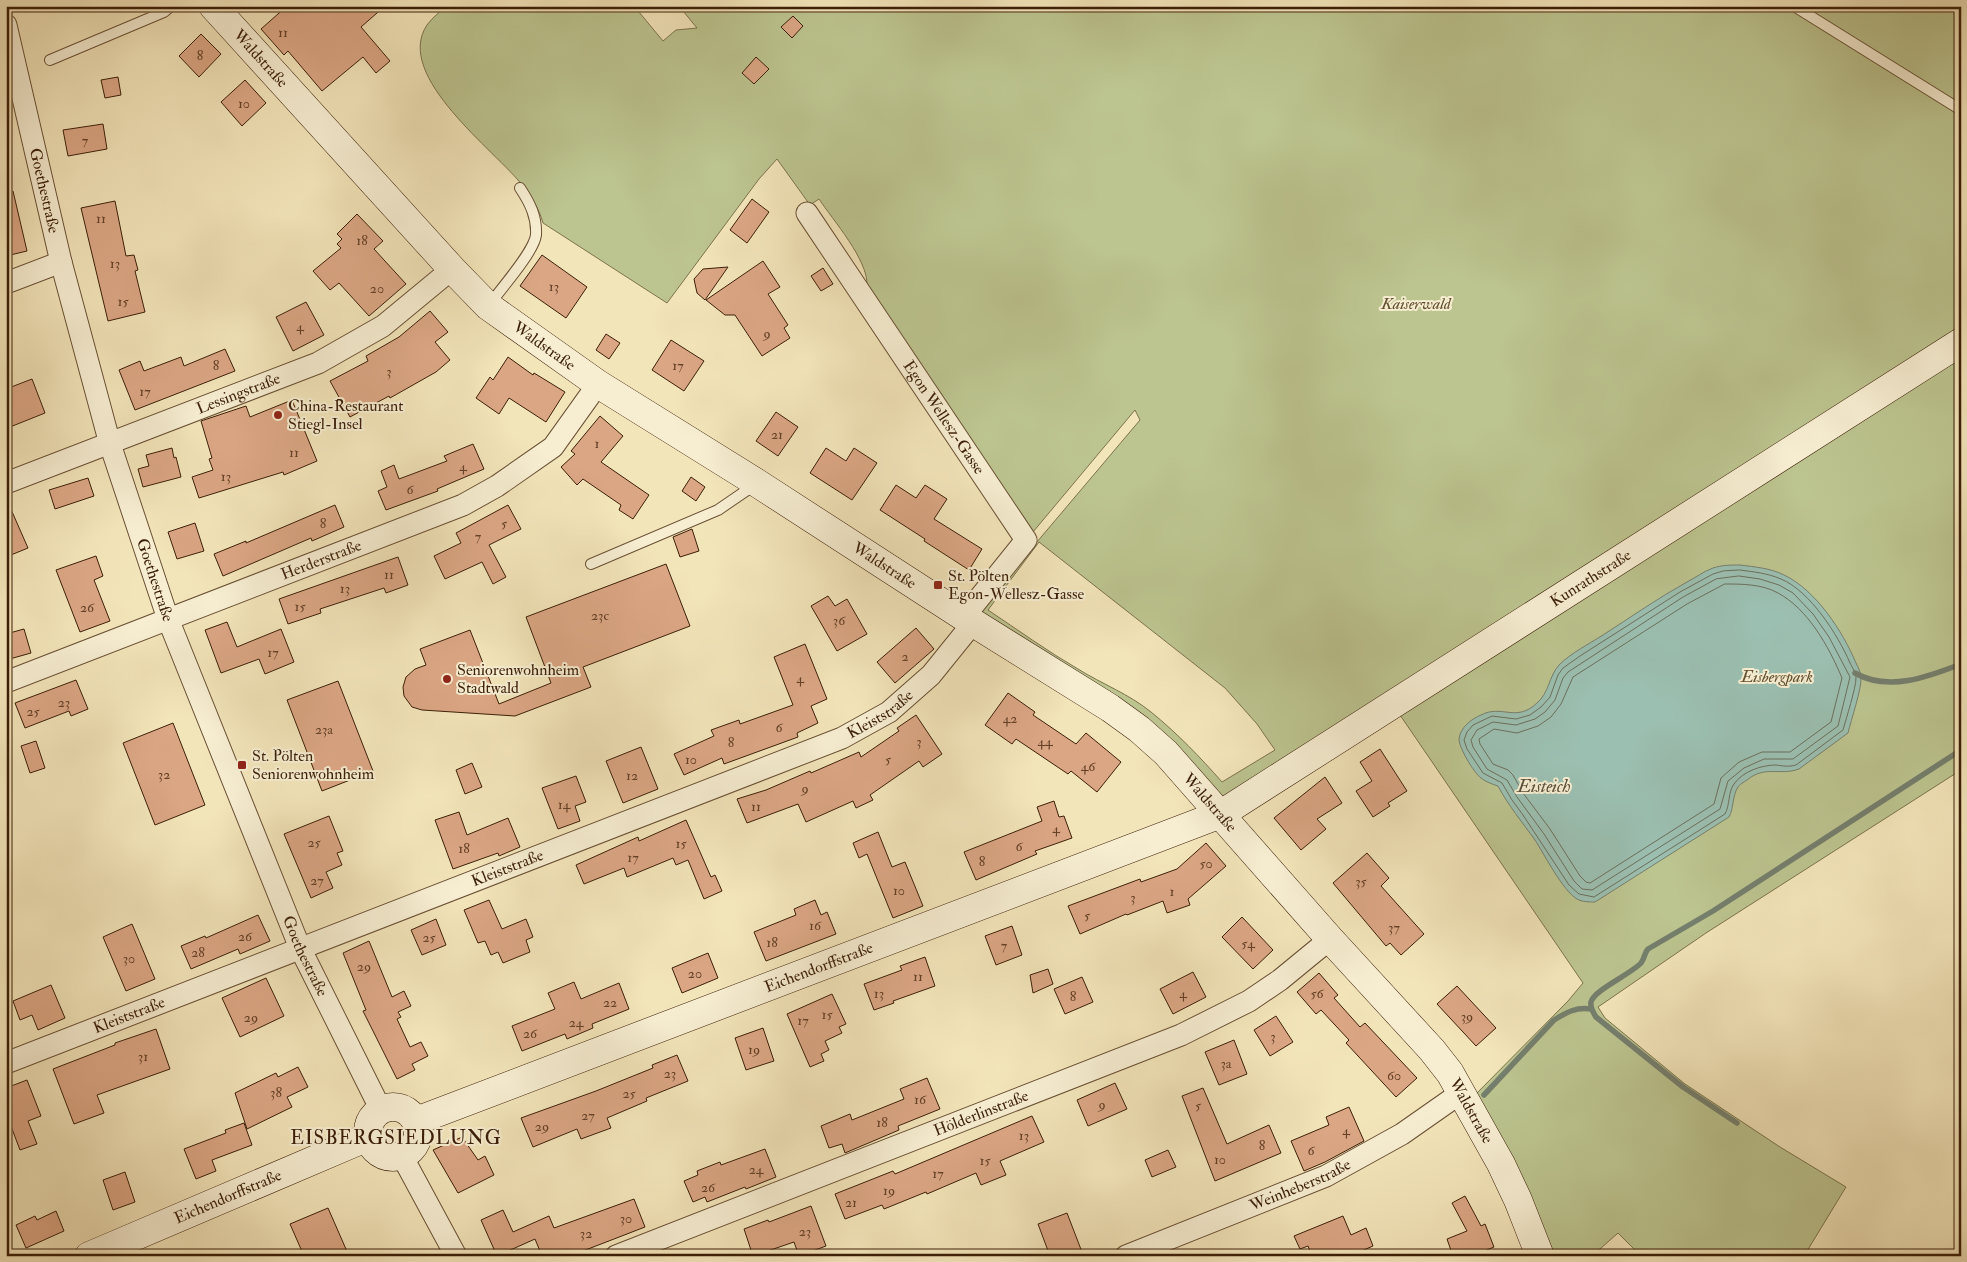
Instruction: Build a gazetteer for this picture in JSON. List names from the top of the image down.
{
  "streets": {
    "street": [
      "Waldstraße",
      "Goethestraße",
      "Lessingstraße",
      "Egon Wellesz-Gasse",
      "Herderstraße",
      "Kunrathstraße",
      "Kleiststraße",
      "Eichendorffstraße",
      "Hölderlinstraße",
      "Weinheberstraße"
    ]
  },
  "crossings": [
    ["Waldstraße", "Lessingstraße"],
    ["Waldstraße", "Egon Wellesz-Gasse"],
    ["Waldstraße", "Herderstraße"],
    ["Waldstraße", "Kunrathstraße"],
    ["Waldstraße", "Kleiststraße"],
    ["Waldstraße", "Eichendorffstraße"],
    ["Waldstraße", "Hölderlinstraße"],
    ["Waldstraße", "Weinheberstraße"],
    ["Goethestraße", "Lessingstraße"],
    ["Goethestraße", "Herderstraße"],
    ["Goethestraße", "Kleiststraße"],
    ["Goethestraße", "Eichendorffstraße"],
    ["Egon Wellesz-Gasse", "Kleiststraße"],
    ["Kunrathstraße", "Eichendorffstraße"]
  ],
  "districts": ["EISBERGSIEDLUNG"],
  "water": ["Eisteich"],
  "parks": ["Kaiserwald", "Eisbergpark"],
  "places": {
    "other": ["China-Restaurant Stiegl-Insel", "Seniorenwohnheim Stadtwald"],
    "transit": ["St. Pölten Egon-Wellesz-Gasse", "St. Pölten Seniorenwohnheim"]
  },
  "house_numbers": [
    "11",
    "8",
    "10",
    "7",
    "11",
    "18",
    "13",
    "13",
    "20",
    "15",
    "4",
    "9",
    "8",
    "17",
    "3",
    "17",
    "21",
    "1",
    "11",
    "4",
    "13",
    "6",
    "8",
    "5",
    "7",
    "11",
    "13",
    "15",
    "26",
    "23c",
    "36",
    "17",
    "2",
    "4",
    "23",
    "25",
    "42",
    "6",
    "23a",
    "3",
    "44",
    "8",
    "10",
    "5",
    "46",
    "32",
    "12",
    "9",
    "14",
    "11",
    "4",
    "25",
    "15",
    "6",
    "18",
    "17",
    "8",
    "50",
    "27",
    "35",
    "10",
    "1",
    "3",
    "5",
    "16",
    "37",
    "26",
    "25",
    "18",
    "54",
    "7",
    "28",
    "30",
    "29",
    "20",
    "11",
    "13",
    "4",
    "56",
    "8",
    "22",
    "15",
    "39",
    "29",
    "17",
    "24",
    "26",
    "3",
    "19",
    "31",
    "3a",
    "23",
    "60",
    "38",
    "25",
    "16",
    "9",
    "5",
    "27",
    "18",
    "29",
    "4",
    "13",
    "8",
    "6",
    "10",
    "15",
    "24",
    "17",
    "26",
    "19",
    "21",
    "30",
    "23",
    "32"
  ]
}
